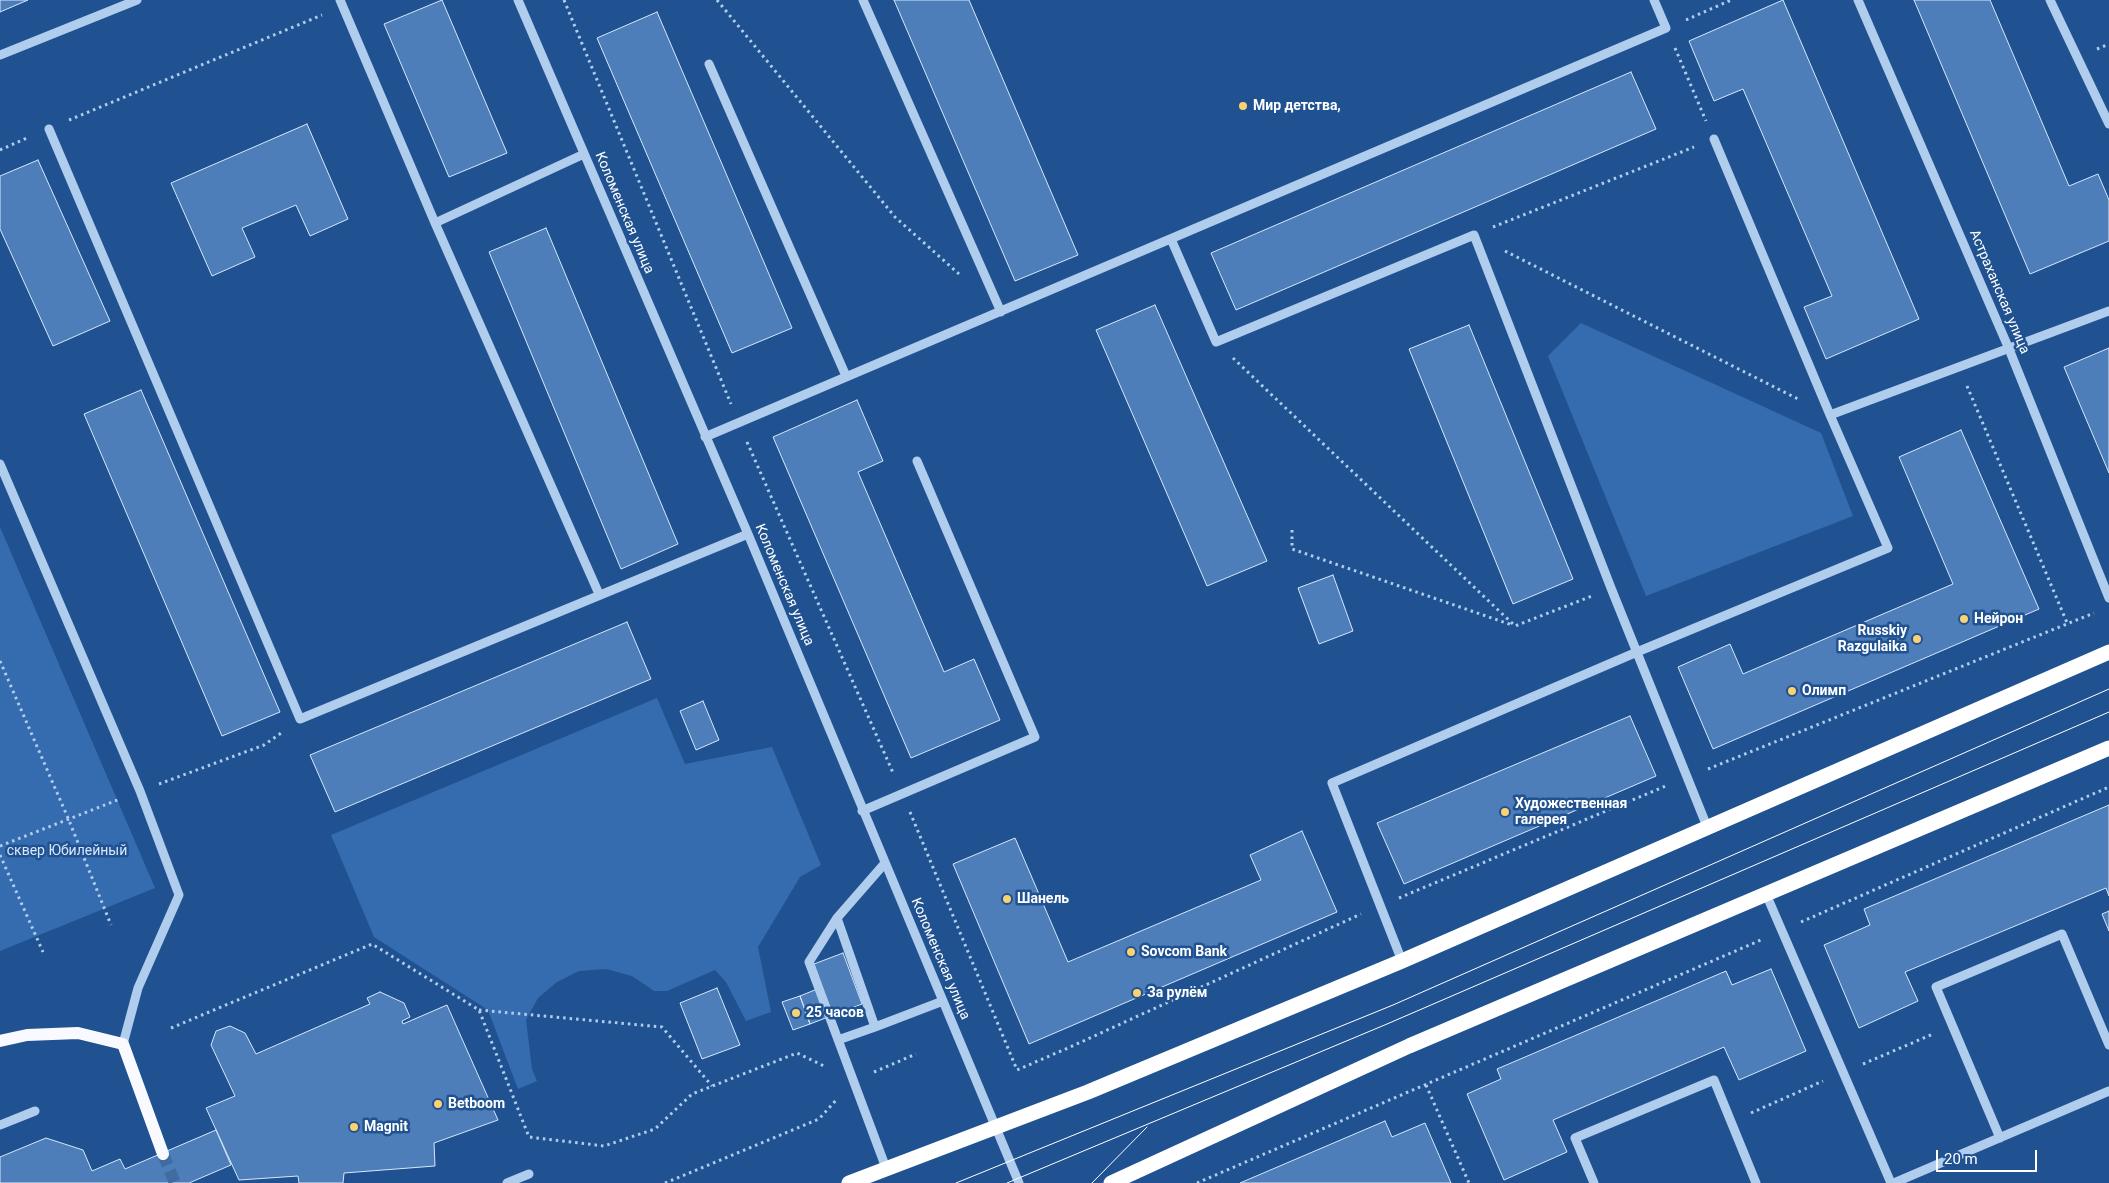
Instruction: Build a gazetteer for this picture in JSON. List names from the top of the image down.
{
  "streets": {
    "street": ["Коломенская улица", "Астраханская улица"]
  },
  "parks": ["сквер Юбилейный"],
  "places": [
    "Мир детства,",
    "Нейрон",
    "Russkiy Razgulaika",
    "Олимп",
    "Художественная галерея",
    "Шанель",
    "Sovcom Bank",
    "За рулём",
    "25 часов",
    "Betboom",
    "Magnit"
  ],
  "scale_bar": "20 m"
}
